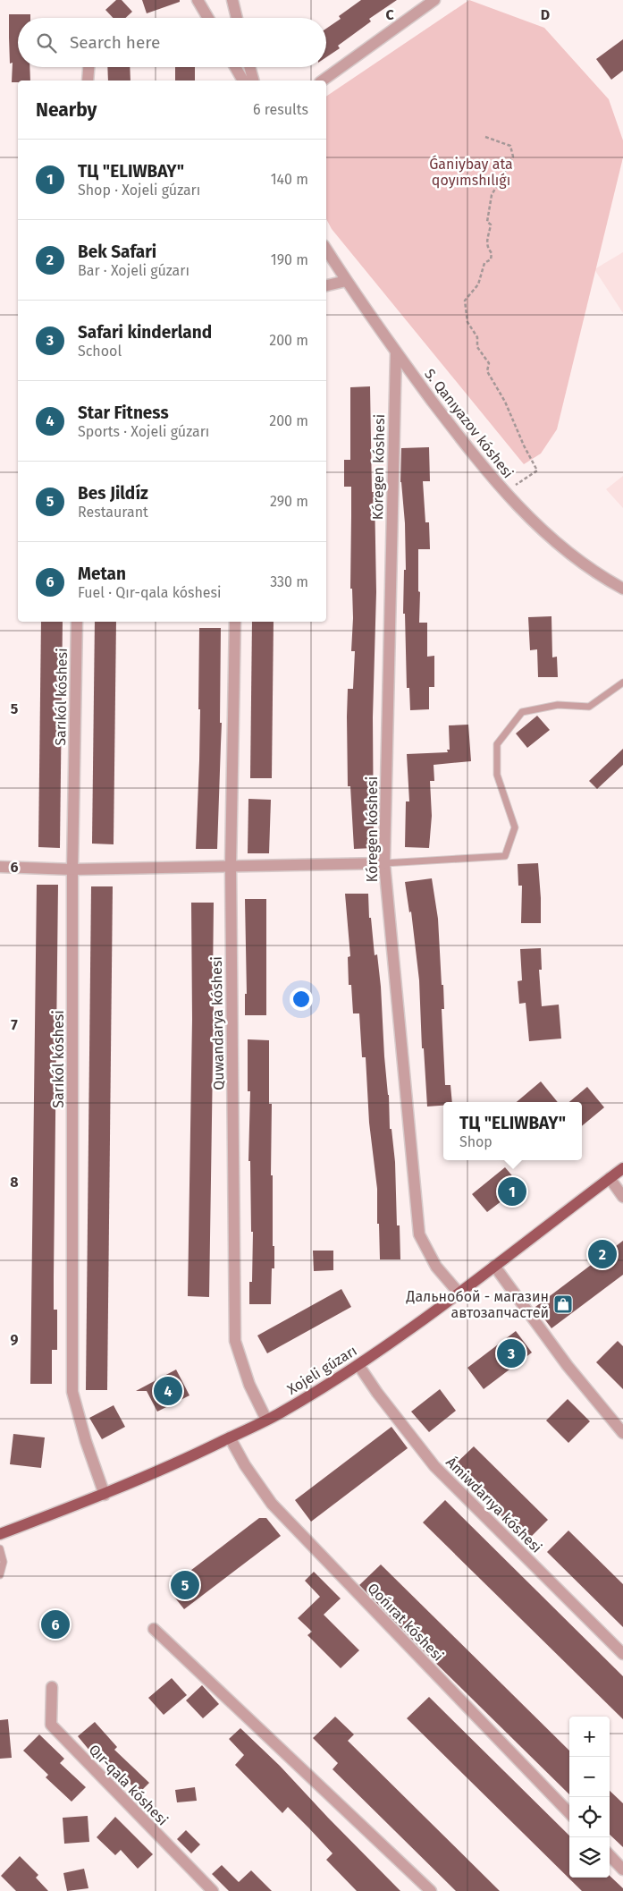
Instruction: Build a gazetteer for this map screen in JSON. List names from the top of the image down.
{
  "streets": {
    "main road": ["Xojeli gúzarı"],
    "street": [
      "S. Qanıyazov kóshesi",
      "Kóregen kóshesi",
      "Sarıkól kóshesi",
      "Quwandarya kóshesi",
      "Ámiwdarıya kóshesi",
      "Qońırat kóshesi",
      "Qır-qala kóshesi"
    ]
  },
  "crossings": [
    ["S. Qanıyazov kóshesi", "Kóregen kóshesi"],
    ["Kóregen kóshesi", "Xojeli gúzarı"],
    ["Sarıkól kóshesi", "Xojeli gúzarı"],
    ["Quwandarya kóshesi", "Xojeli gúzarı"],
    ["Xojeli gúzarı", "Ámiwdarıya kóshesi"],
    ["Xojeli gúzarı", "Qońırat kóshesi"]
  ],
  "parks": ["Ǵaniybay ata qoyımshılıǵı"],
  "places": {
    "shop": ["Дальнобой - магазин автозапчастей"]
  },
  "page": {
    "search": "Search here",
    "heading": ["Nearby", "6 results"],
    "list": [
      {
        "mark": "1",
        "name": "ТЦ \"ELIWBAY\"",
        "note": "Shop · Xojeli gúzarı",
        "value": "140 m"
      },
      {
        "mark": "2",
        "name": "Bek Safari",
        "note": "Bar · Xojeli gúzarı",
        "value": "190 m"
      },
      {
        "mark": "3",
        "name": "Safari kinderland",
        "note": "School",
        "value": "200 m"
      },
      {
        "mark": "4",
        "name": "Star Fitness",
        "note": "Sports · Xojeli gúzarı",
        "value": "200 m"
      },
      {
        "mark": "5",
        "name": "Bes Jildíz",
        "note": "Restaurant",
        "value": "290 m"
      },
      {
        "mark": "6",
        "name": "Metan",
        "note": "Fuel · Qır-qala kóshesi",
        "value": "330 m"
      }
    ],
    "popup": ["ТЦ \"ELIWBAY\"", "Shop"],
    "pins": [
      "1",
      "2",
      "3",
      "4",
      "5",
      "6"
    ],
    "map_buttons": ["+", "−"]
  },
  "grid": {
    "columns": ["C", "D"],
    "rows": [
      "5",
      "6",
      "7",
      "8",
      "9"
    ]
  }
}
